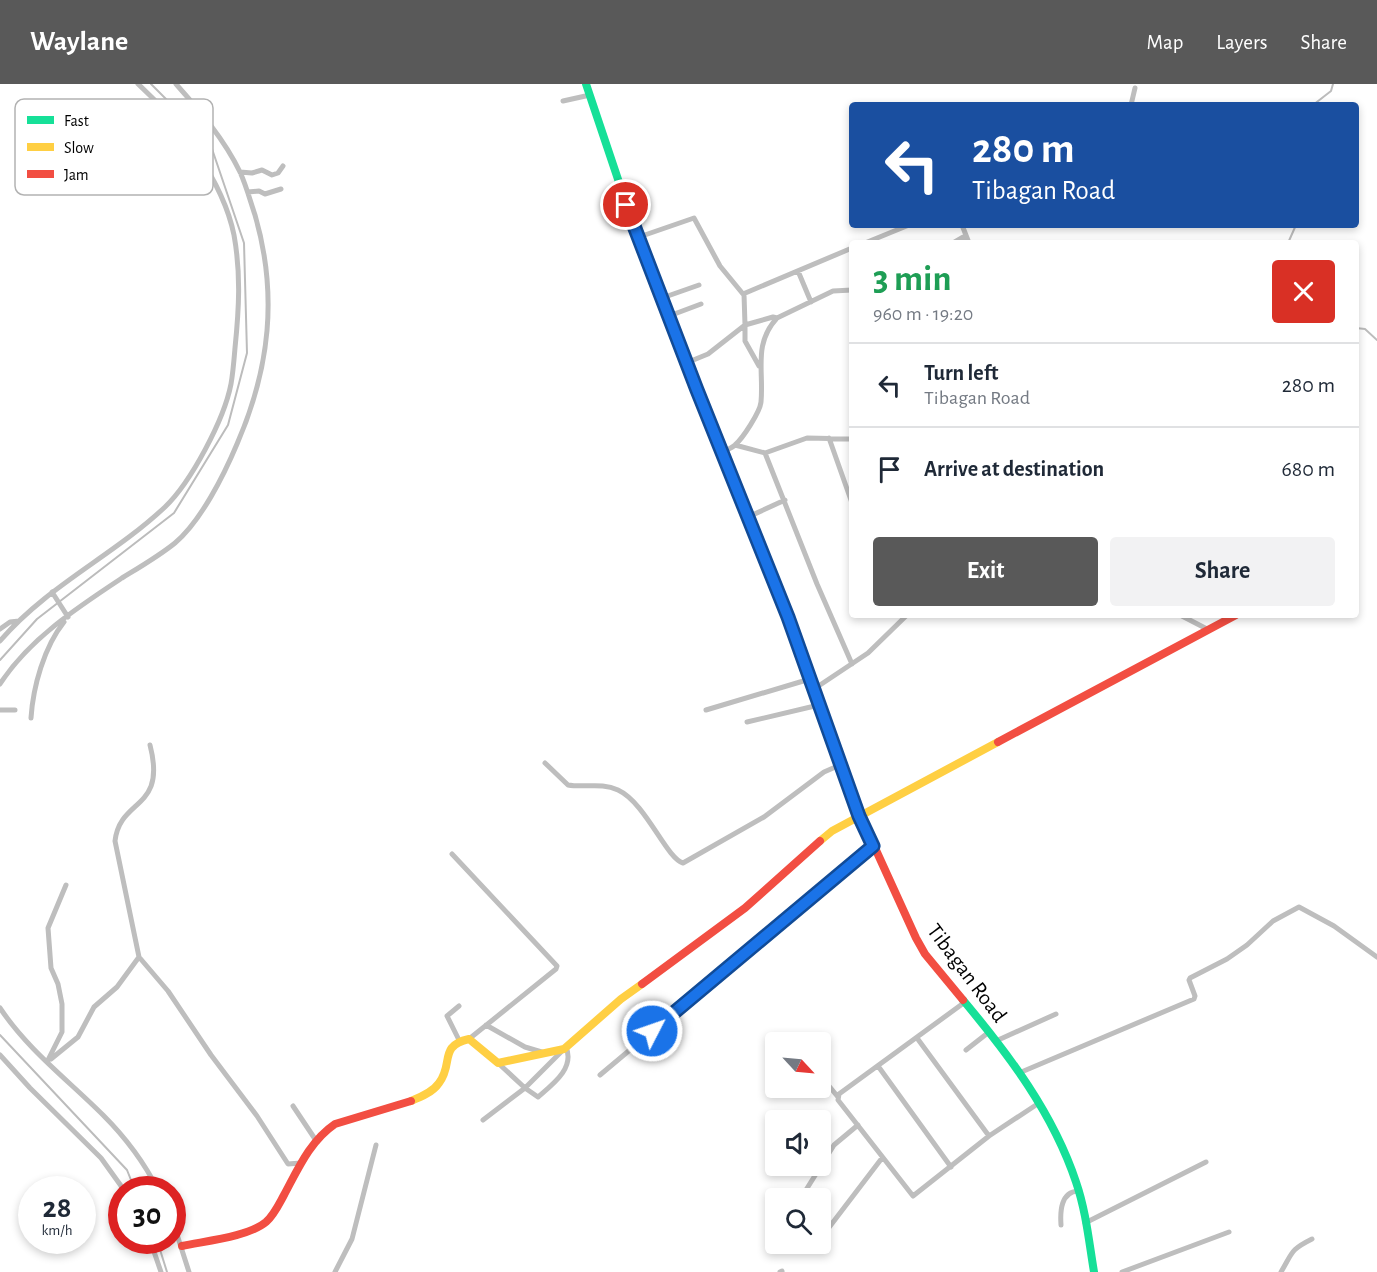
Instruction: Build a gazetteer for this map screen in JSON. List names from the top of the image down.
{
  "streets": {
    "main road": ["Tibagan Road"]
  },
  "legend": ["Fast", "Slow", "Jam"],
  "north": "bottom right",
  "page": {
    "header": "Waylane",
    "nav": ["Map", "Layers", "Share"],
    "turn": ["280 m", "Tibagan Road"],
    "heading": ["3 min", "960 m · 19:20"],
    "list": [
      {
        "name": "Turn left",
        "note": "Tibagan Road",
        "value": "280 m"
      },
      {
        "name": "Arrive at destination",
        "value": "680 m"
      }
    ],
    "buttons": ["Exit", "Share"],
    "speed": "28 km/h",
    "limit": "30"
  }
}
